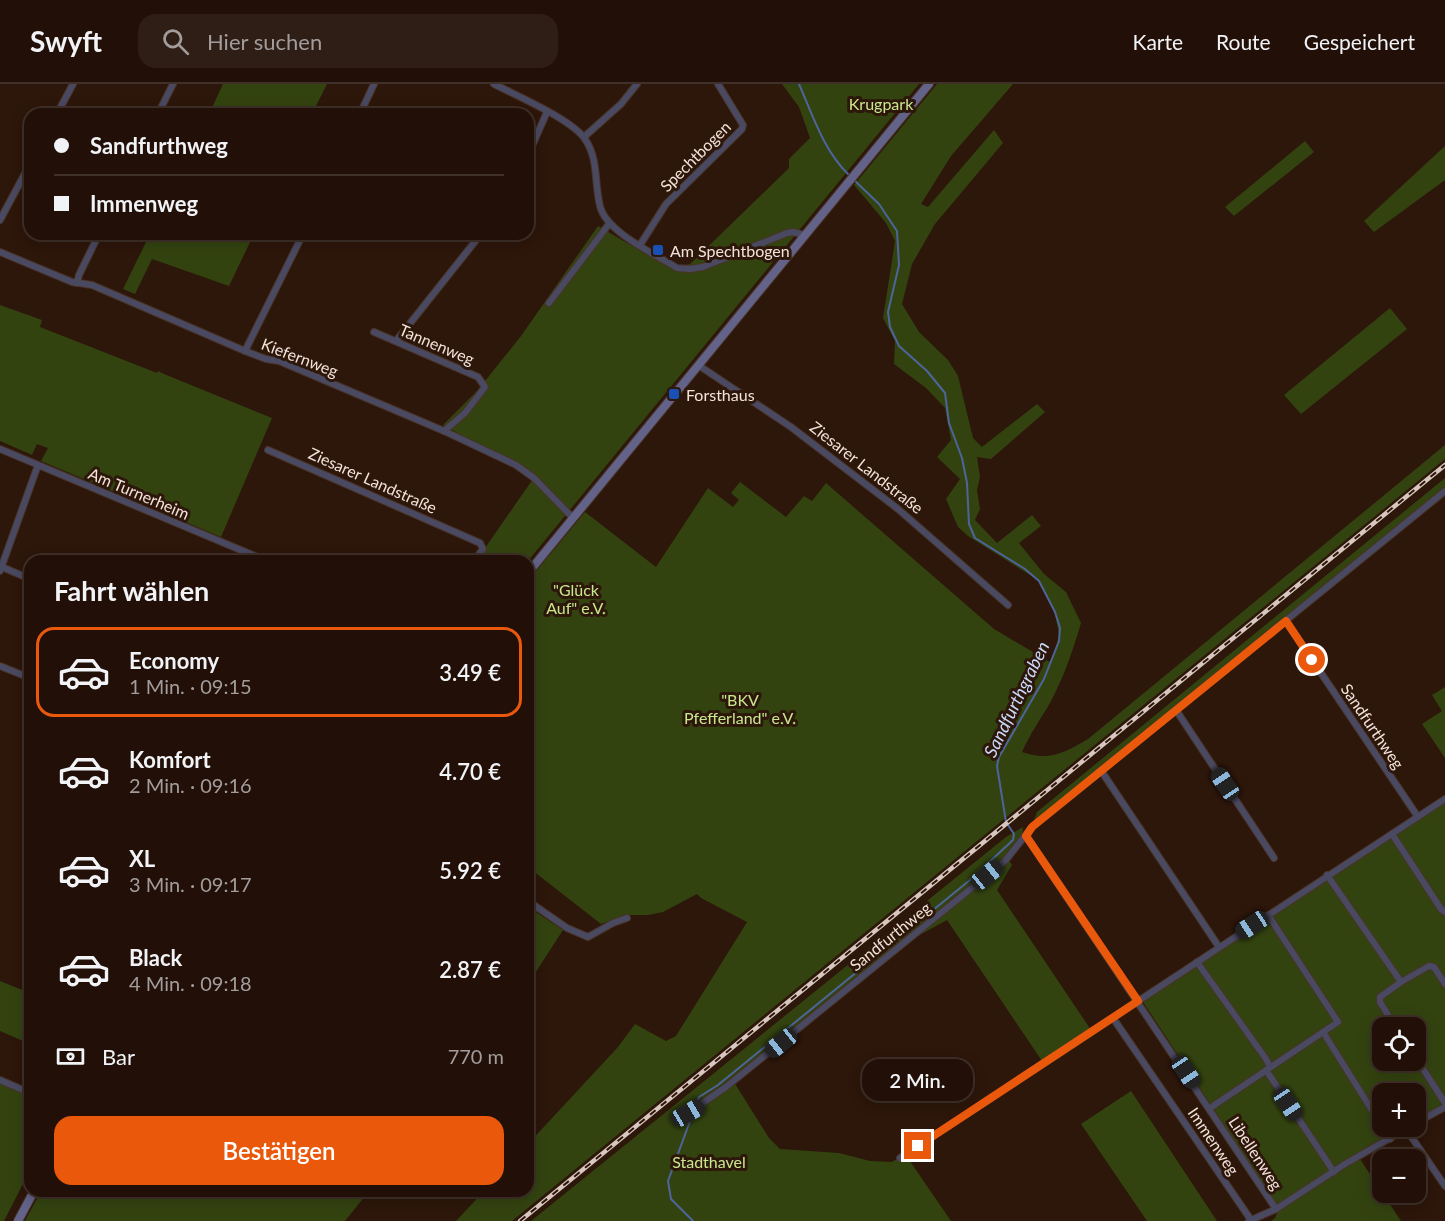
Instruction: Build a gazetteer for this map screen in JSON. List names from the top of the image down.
{
  "streets": {
    "street": [
      "Spechtbogen",
      "Tannenweg",
      "Kiefernweg",
      "Ziesarer Landstraße",
      "Am Turnerheim",
      "Sandfurthweg",
      "Immenweg",
      "Libellenweg"
    ]
  },
  "crossings": [
    ["Tannenweg", "Kiefernweg"],
    ["Sandfurthweg", "Immenweg"],
    ["Immenweg", "Libellenweg"]
  ],
  "water": ["Sandfurthgraben"],
  "parks": [
    "Krugpark",
    "\"Glück Auf\" e.V.",
    "\"BKV Pfefferland\" e.V.",
    "Stadthavel"
  ],
  "places": {
    "transit": ["Am Spechtbogen", "Forsthaus"]
  },
  "page": {
    "header": "Swyft",
    "search": "Hier suchen",
    "nav": ["Karte", "Route", "Gespeichert"],
    "banner": ["Sandfurthweg", "Immenweg"],
    "heading": "Fahrt wählen",
    "list": [
      {
        "name": "Economy",
        "note": "1 Min. · 09:15",
        "value": "3.49 €"
      },
      {
        "name": "Komfort",
        "note": "2 Min. · 09:16",
        "value": "4.70 €"
      },
      {
        "name": "XL",
        "note": "3 Min. · 09:17",
        "value": "5.92 €"
      },
      {
        "name": "Black",
        "note": "4 Min. · 09:18",
        "value": "2.87 €"
      }
    ],
    "map_buttons": ["+", "−"],
    "pay": ["Bar", "770 m"],
    "bubble": "2 Min.",
    "buttons": "Bestätigen"
  }
}
